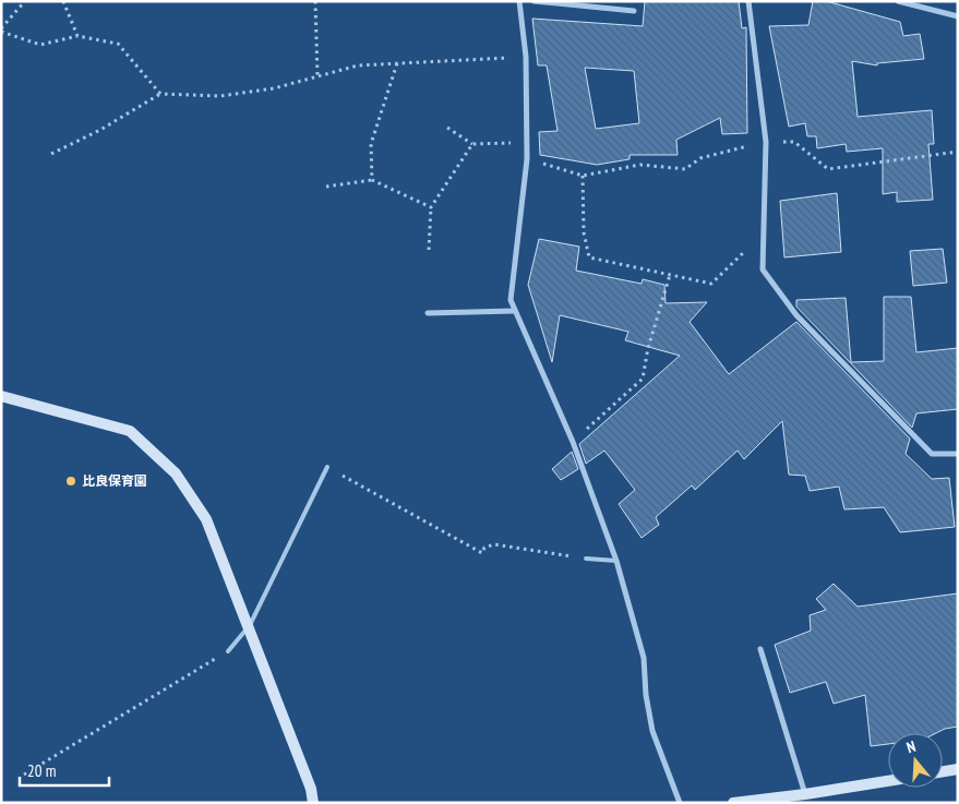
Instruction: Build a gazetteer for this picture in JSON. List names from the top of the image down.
{
  "places": ["比良保育園"],
  "scale_bar": "20 m",
  "north": "top"
}
